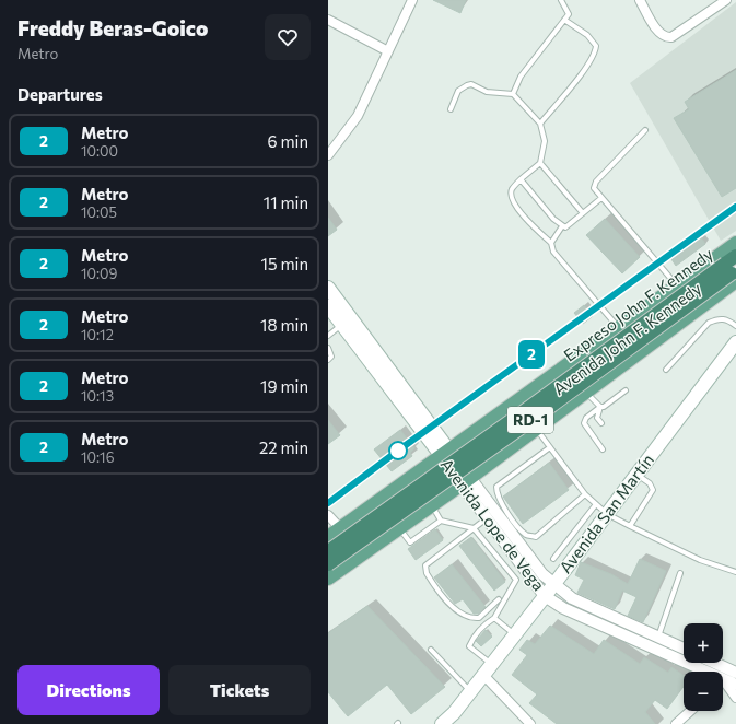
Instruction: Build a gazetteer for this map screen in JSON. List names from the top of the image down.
{
  "streets": {
    "highway": ["Expreso John F. Kennedy", "RD-1"],
    "main road": ["Avenida John F. Kennedy", "Avenida San Martín", "Avenida Lope de Vega"]
  },
  "crossings": [
    ["Expreso John F. Kennedy", "Avenida John F. Kennedy"],
    ["Avenida John F. Kennedy", "Avenida Lope de Vega"],
    ["Avenida San Martín", "Avenida Lope de Vega"]
  ],
  "lines": ["metro line 2"],
  "page": {
    "heading": [
      ["Freddy Beras-Goico", "Metro"],
      "Departures"
    ],
    "on_map": "2",
    "list": [
      {
        "mark": "2",
        "name": "Metro",
        "note": "10:00",
        "value": "6 min"
      },
      {
        "mark": "2",
        "name": "Metro",
        "note": "10:05",
        "value": "11 min"
      },
      {
        "mark": "2",
        "name": "Metro",
        "note": "10:09",
        "value": "15 min"
      },
      {
        "mark": "2",
        "name": "Metro",
        "note": "10:12",
        "value": "18 min"
      },
      {
        "mark": "2",
        "name": "Metro",
        "note": "10:13",
        "value": "19 min"
      },
      {
        "mark": "2",
        "name": "Metro",
        "note": "10:16",
        "value": "22 min"
      }
    ],
    "map_buttons": ["+", "−"],
    "buttons": ["Directions", "Tickets"]
  }
}
